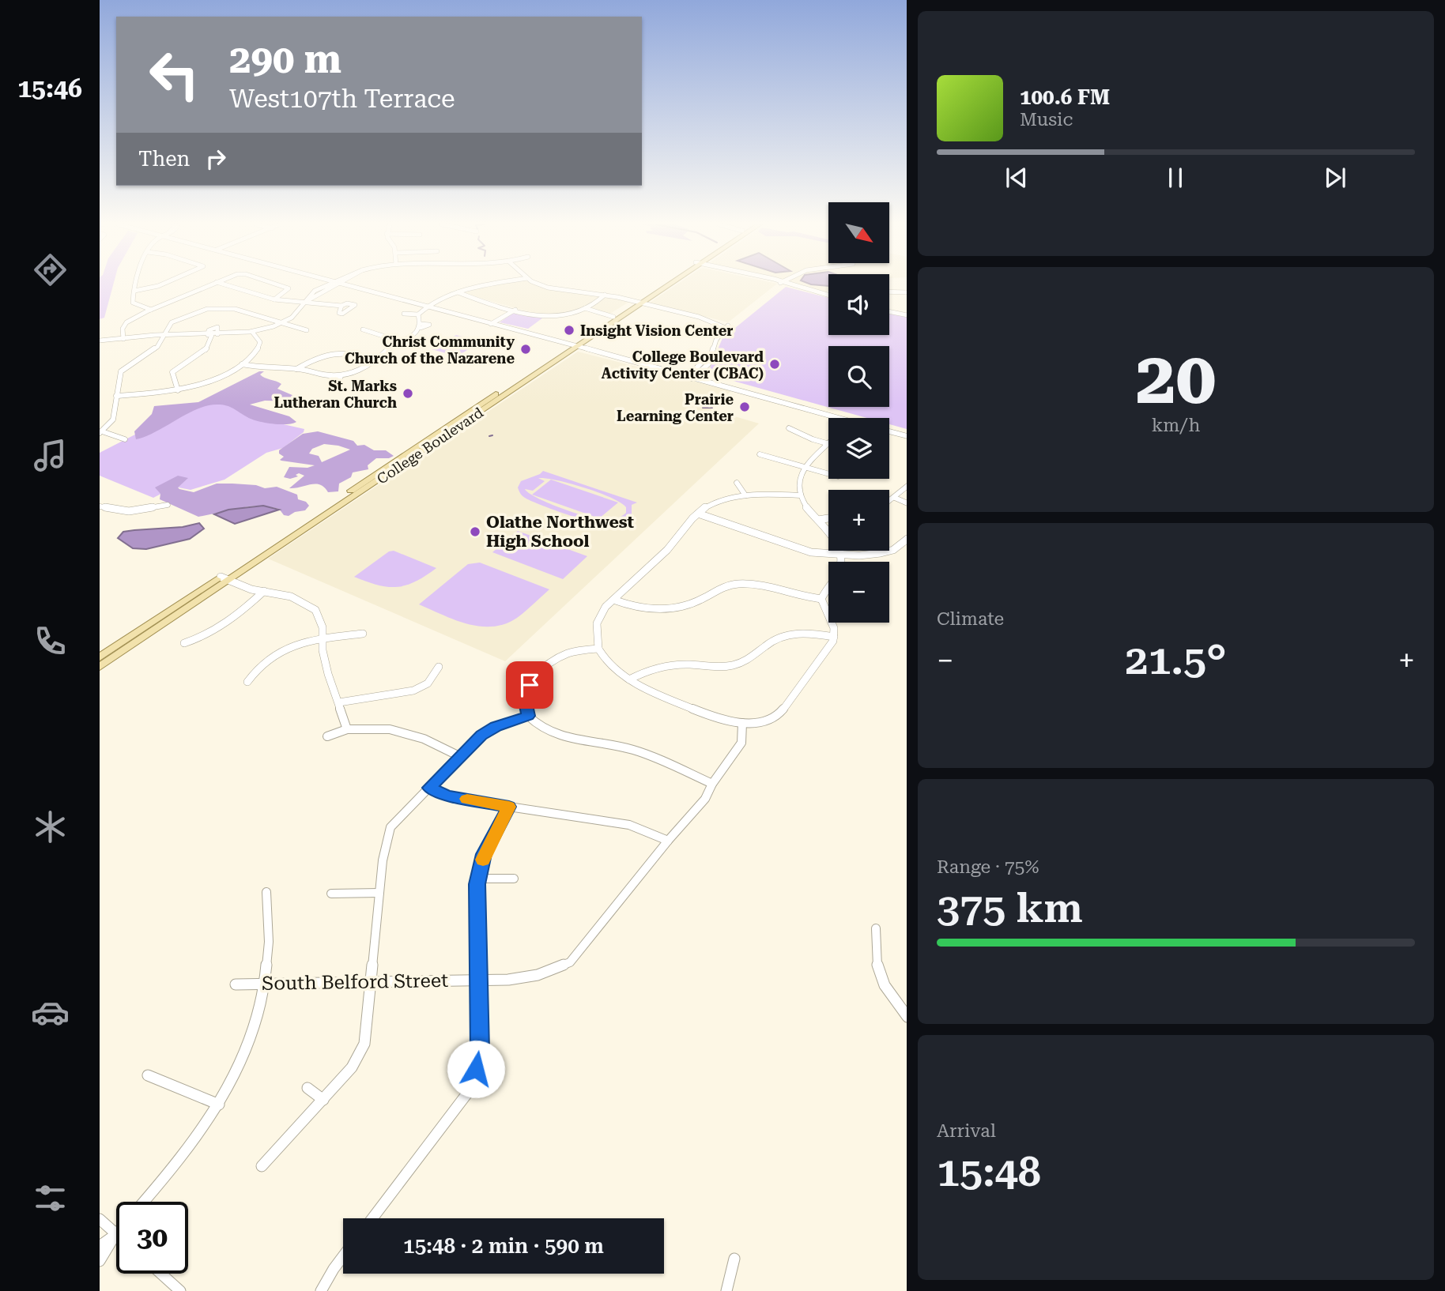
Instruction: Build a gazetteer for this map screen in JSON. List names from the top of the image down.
{
  "streets": {
    "main road": ["College Boulevard"],
    "street": ["South Belford Street"]
  },
  "places": [
    "Insight Vision Center",
    "Christ Community Church of the Nazarene",
    "College Boulevard Activity Center (CBAC)",
    "St. Marks Lutheran Church",
    "Prairie Learning Center",
    "Olathe Northwest High School"
  ],
  "north": "bottom right",
  "page": {
    "tabs": "15:46",
    "turn": ["290 m", "West107th Terrace"],
    "song": ["100.6 FM", "Music"],
    "then": "Then",
    "map_buttons": ["+", "−"],
    "tile": [
      ["20", "km/h"],
      "Climate",
      ["Range · 75%", "375 km"],
      ["Arrival", "15:48"]
    ],
    "heat": ["−", "21.5°", "+"],
    "limit": "30",
    "trip": "15:48 · 2 min · 590 m"
  }
}
